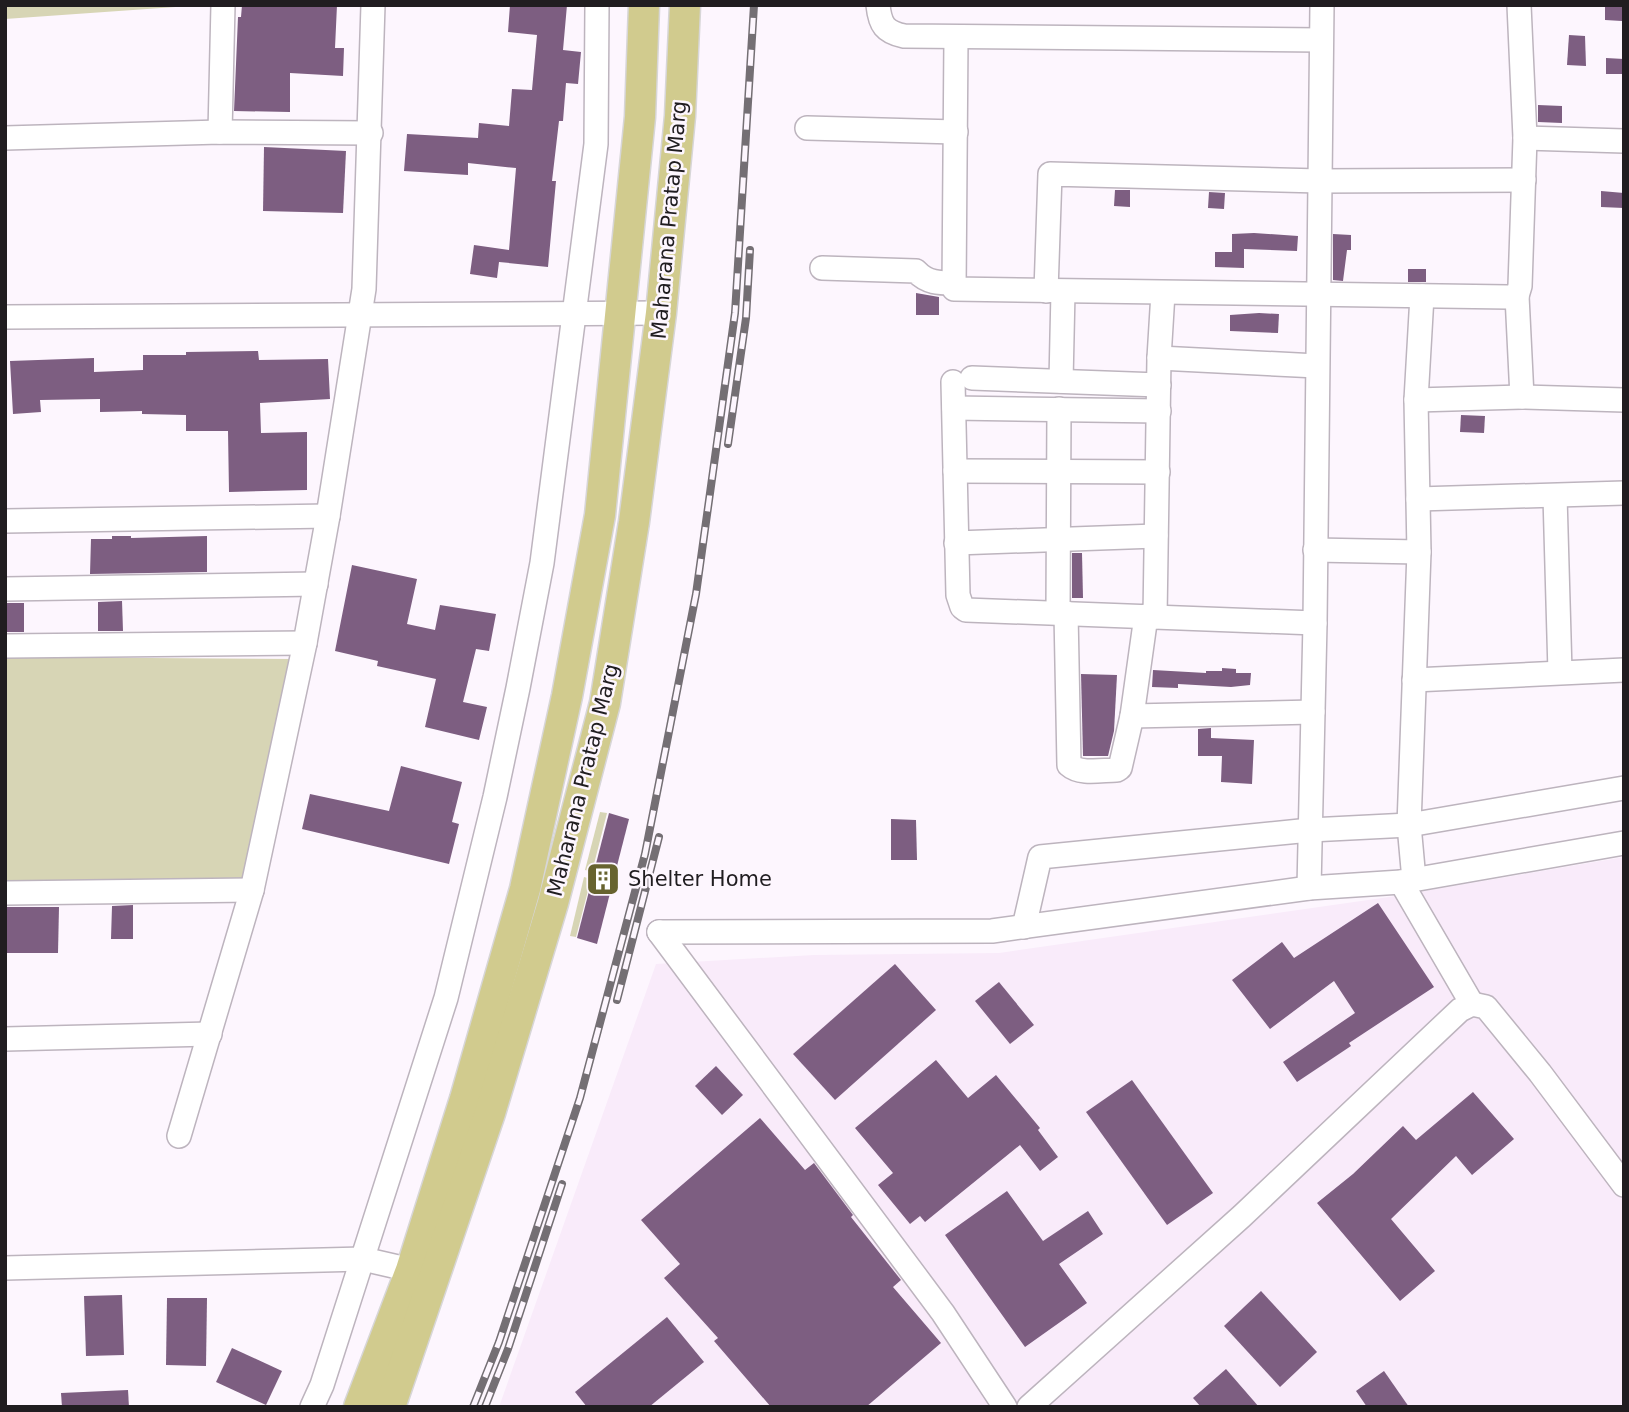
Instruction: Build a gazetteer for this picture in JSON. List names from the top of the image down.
{
  "streets": {
    "main road": ["Maharana Pratap Marg"]
  },
  "places": {
    "building": ["Shelter Home"]
  }
}
